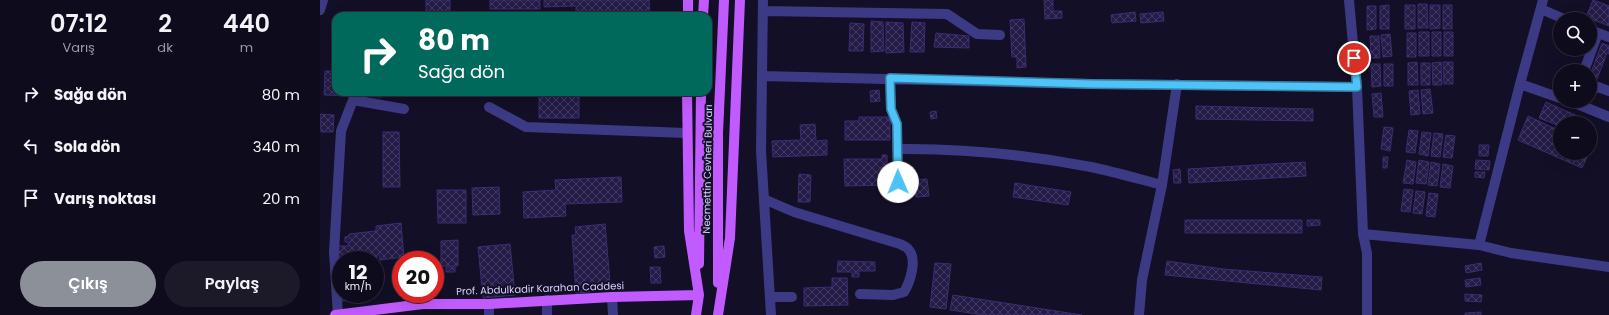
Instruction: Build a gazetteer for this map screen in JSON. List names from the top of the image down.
{
  "streets": {
    "main road": ["Necmettin Cevheri Bulvarı", "Prof. Abdulkadir Karahan Caddesi"]
  },
  "crossings": [
    ["Necmettin Cevheri Bulvarı", "Prof. Abdulkadir Karahan Caddesi"]
  ],
  "page": {
    "eta": [
      "07:12",
      "Varış",
      "2",
      "dk",
      "440",
      "m"
    ],
    "map_buttons": ["+", "−"],
    "turn": ["80 m", "Sağa dön"],
    "list": [
      {
        "name": "Sağa dön",
        "value": "80 m"
      },
      {
        "name": "Sola dön",
        "value": "340 m"
      },
      {
        "name": "Varış noktası",
        "value": "20 m"
      }
    ],
    "speed": "12 km/h",
    "limit": "20",
    "buttons": ["Çıkış", "Paylaş"]
  }
}
